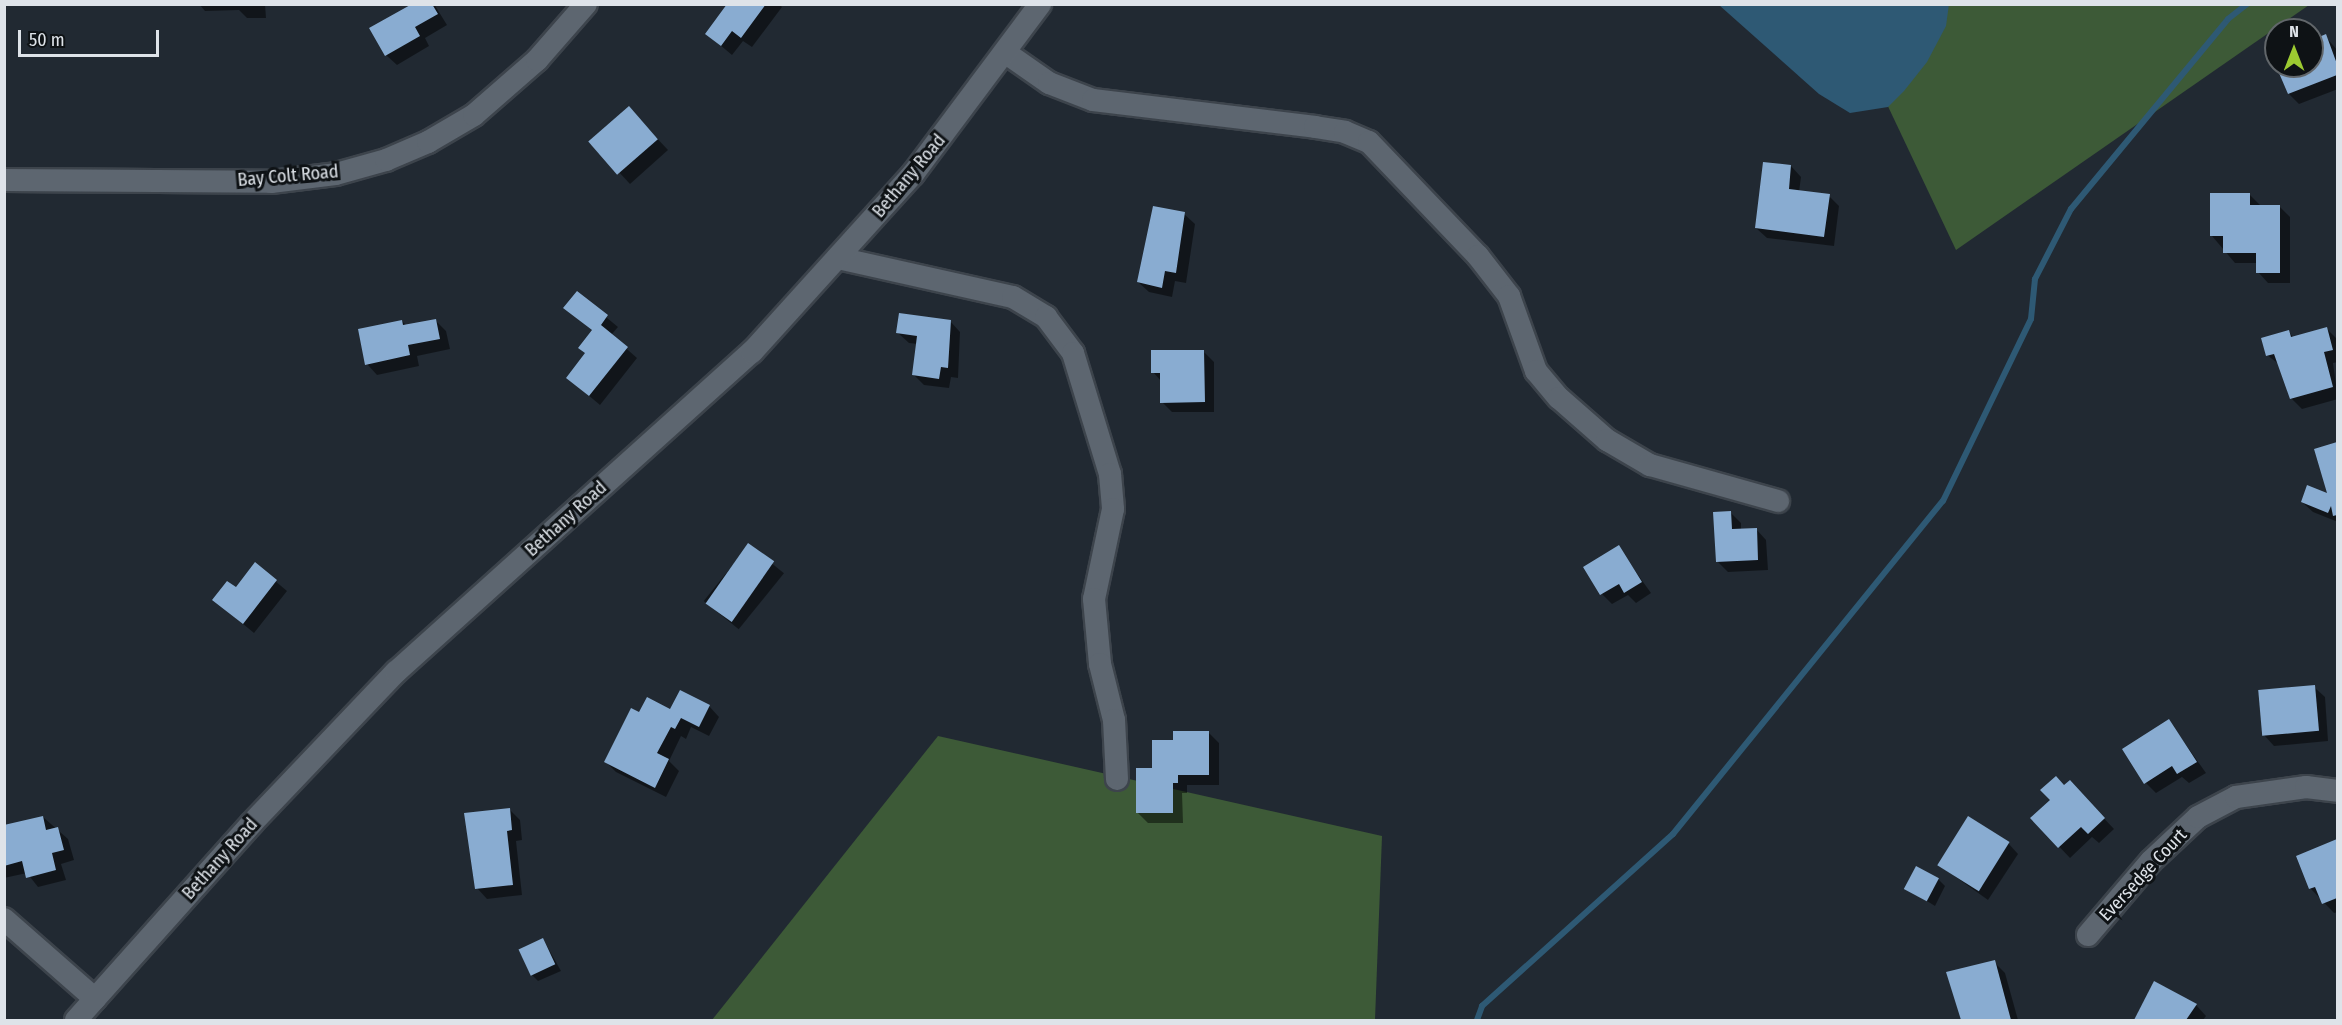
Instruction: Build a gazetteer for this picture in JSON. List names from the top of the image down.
{
  "streets": {
    "street": ["Bay Colt Road", "Bethany Road", "Eversedge Court"]
  },
  "scale_bar": "50 m",
  "north": "top"
}
